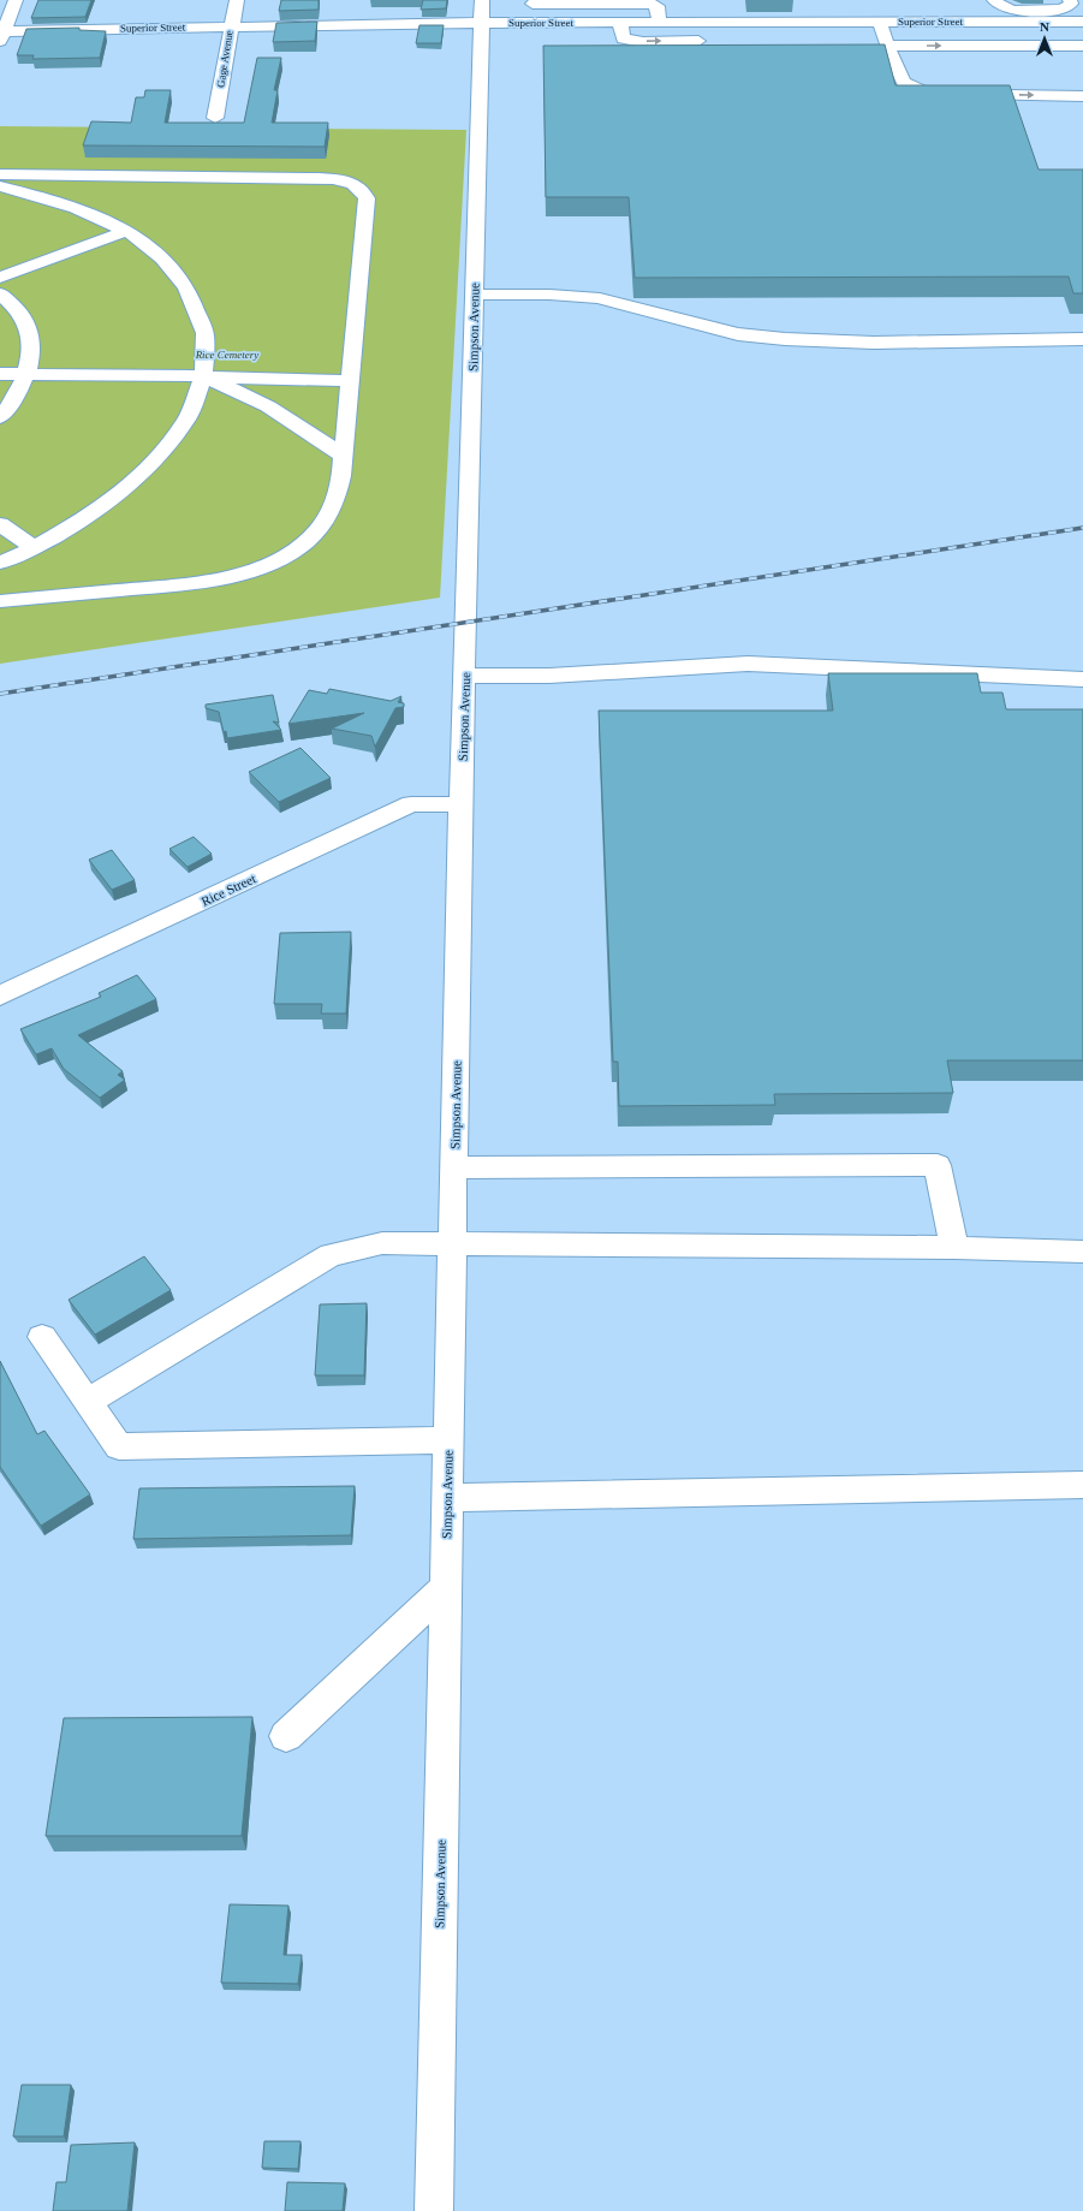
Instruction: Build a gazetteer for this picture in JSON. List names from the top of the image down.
{
  "streets": {
    "street": [
      "Superior Street",
      "Gage Avenue",
      "Simpson Avenue",
      "Rice Street"
    ]
  },
  "crossings": [
    ["Superior Street", "Gage Avenue"],
    ["Superior Street", "Simpson Avenue"],
    ["Simpson Avenue", "Rice Street"]
  ],
  "parks": ["Rice Cemetery"],
  "north": "top"
}
